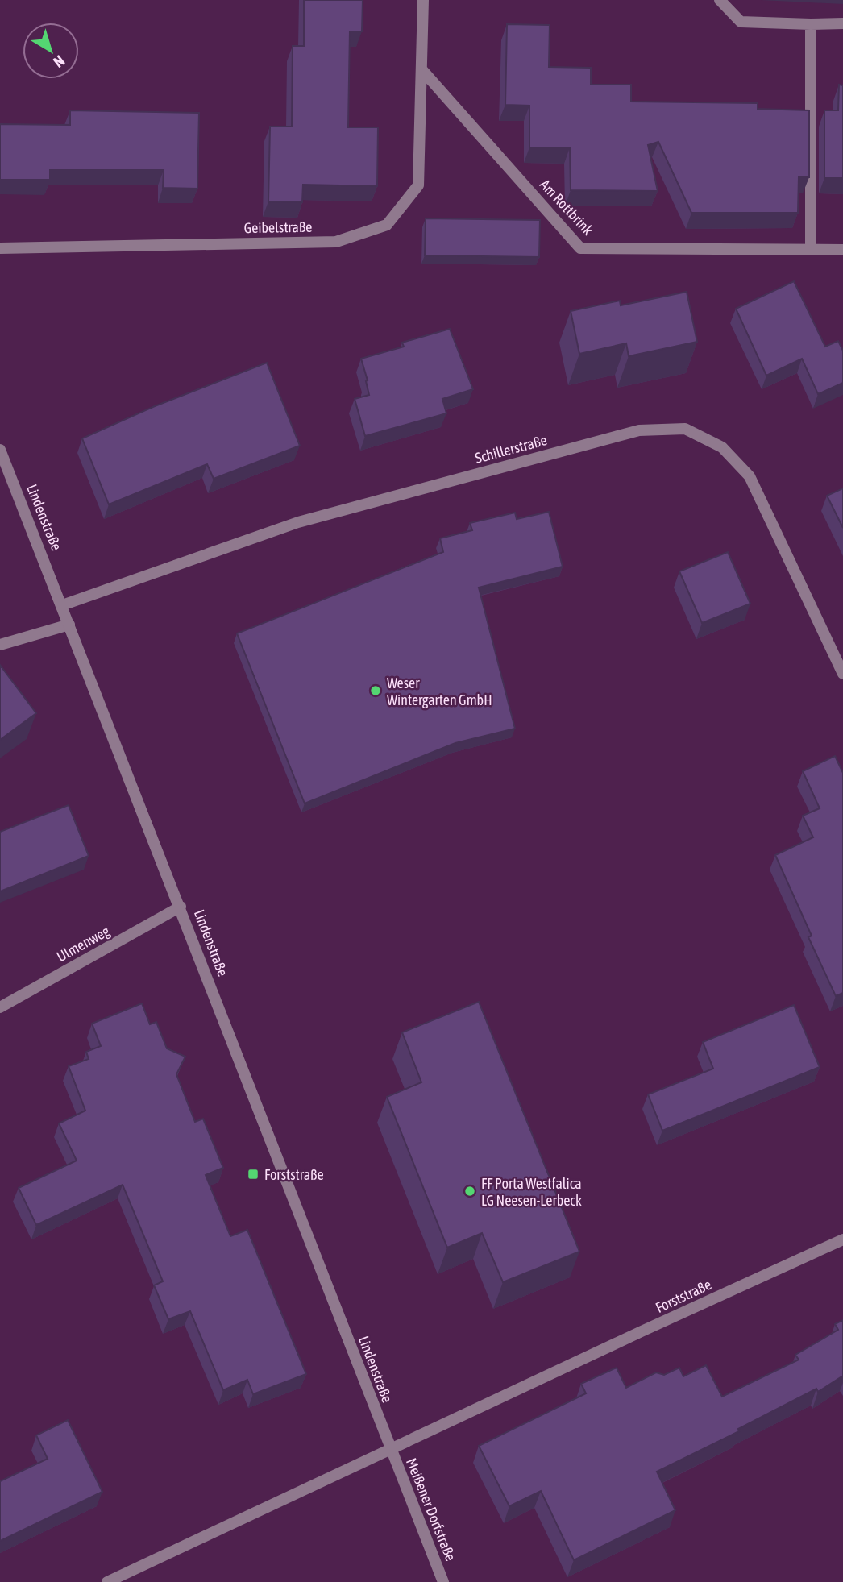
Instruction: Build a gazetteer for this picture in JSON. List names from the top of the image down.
{
  "streets": {
    "street": [
      "Am Rottbrink",
      "Geibelstraße",
      "Schillerstraße",
      "Lindenstraße",
      "Ulmenweg",
      "Forststraße",
      "Meißener Dorfstraße"
    ]
  },
  "crossings": [
    ["Am Rottbrink", "Geibelstraße"],
    ["Schillerstraße", "Lindenstraße"],
    ["Lindenstraße", "Ulmenweg"],
    ["Lindenstraße", "Forststraße"],
    ["Lindenstraße", "Meißener Dorfstraße"],
    ["Forststraße", "Meißener Dorfstraße"]
  ],
  "places": {
    "other": ["Weser Wintergarten GmbH", "FF Porta Westfalica LG Neesen-Lerbeck"],
    "transit": ["Forststraße"]
  },
  "north": "bottom right"
}
